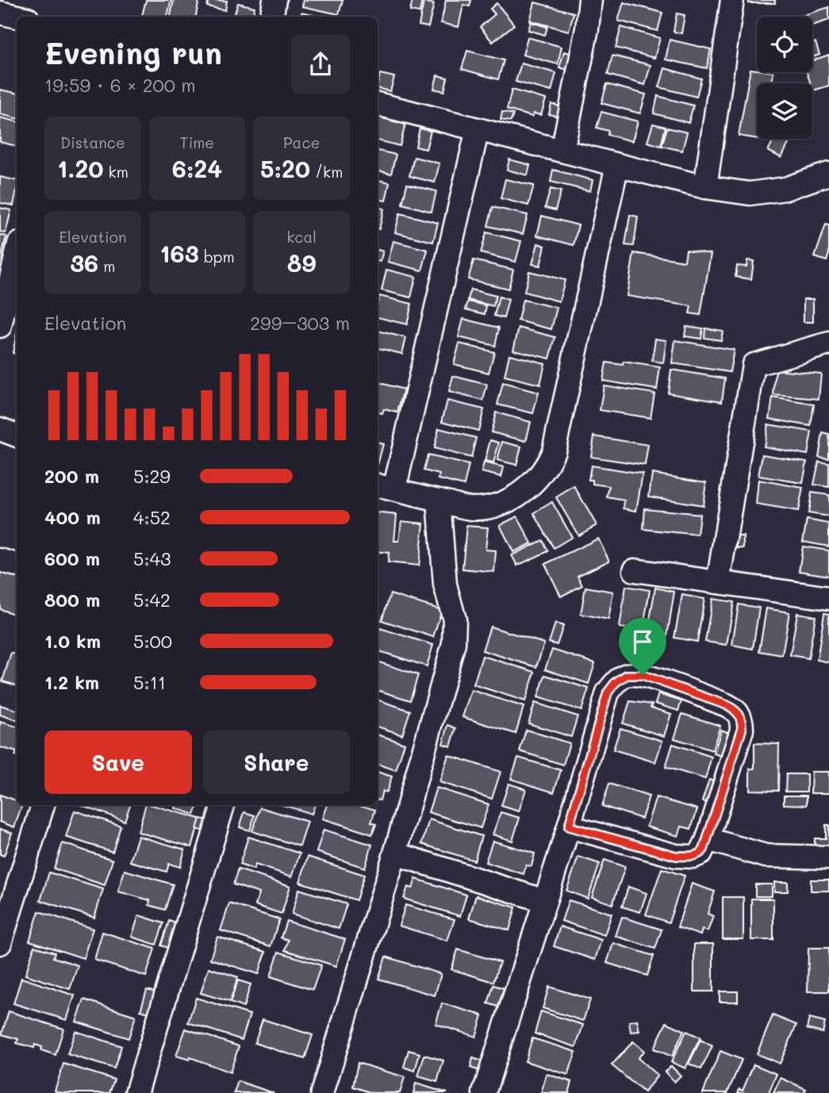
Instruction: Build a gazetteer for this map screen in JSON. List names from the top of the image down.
{
  "page": {
    "heading": ["Evening run", "19:59 · 6 × 200 m"],
    "stats": [
      ["Distance", "1.20 km"],
      ["Time", "6:24"],
      ["Pace", "5:20 /km"],
      ["Elevation", "36 m"],
      ["163 bpm"],
      ["kcal", "89"]
    ],
    "chart": ["Elevation", "299–303 m"],
    "list": [
      {
        "name": "200 m",
        "note": "5:29"
      },
      {
        "name": "400 m",
        "note": "4:52"
      },
      {
        "name": "600 m",
        "note": "5:43"
      },
      {
        "name": "800 m",
        "note": "5:42"
      },
      {
        "name": "1.0 km",
        "note": "5:00"
      },
      {
        "name": "1.2 km",
        "note": "5:11"
      }
    ],
    "buttons": ["Save", "Share"]
  }
}
